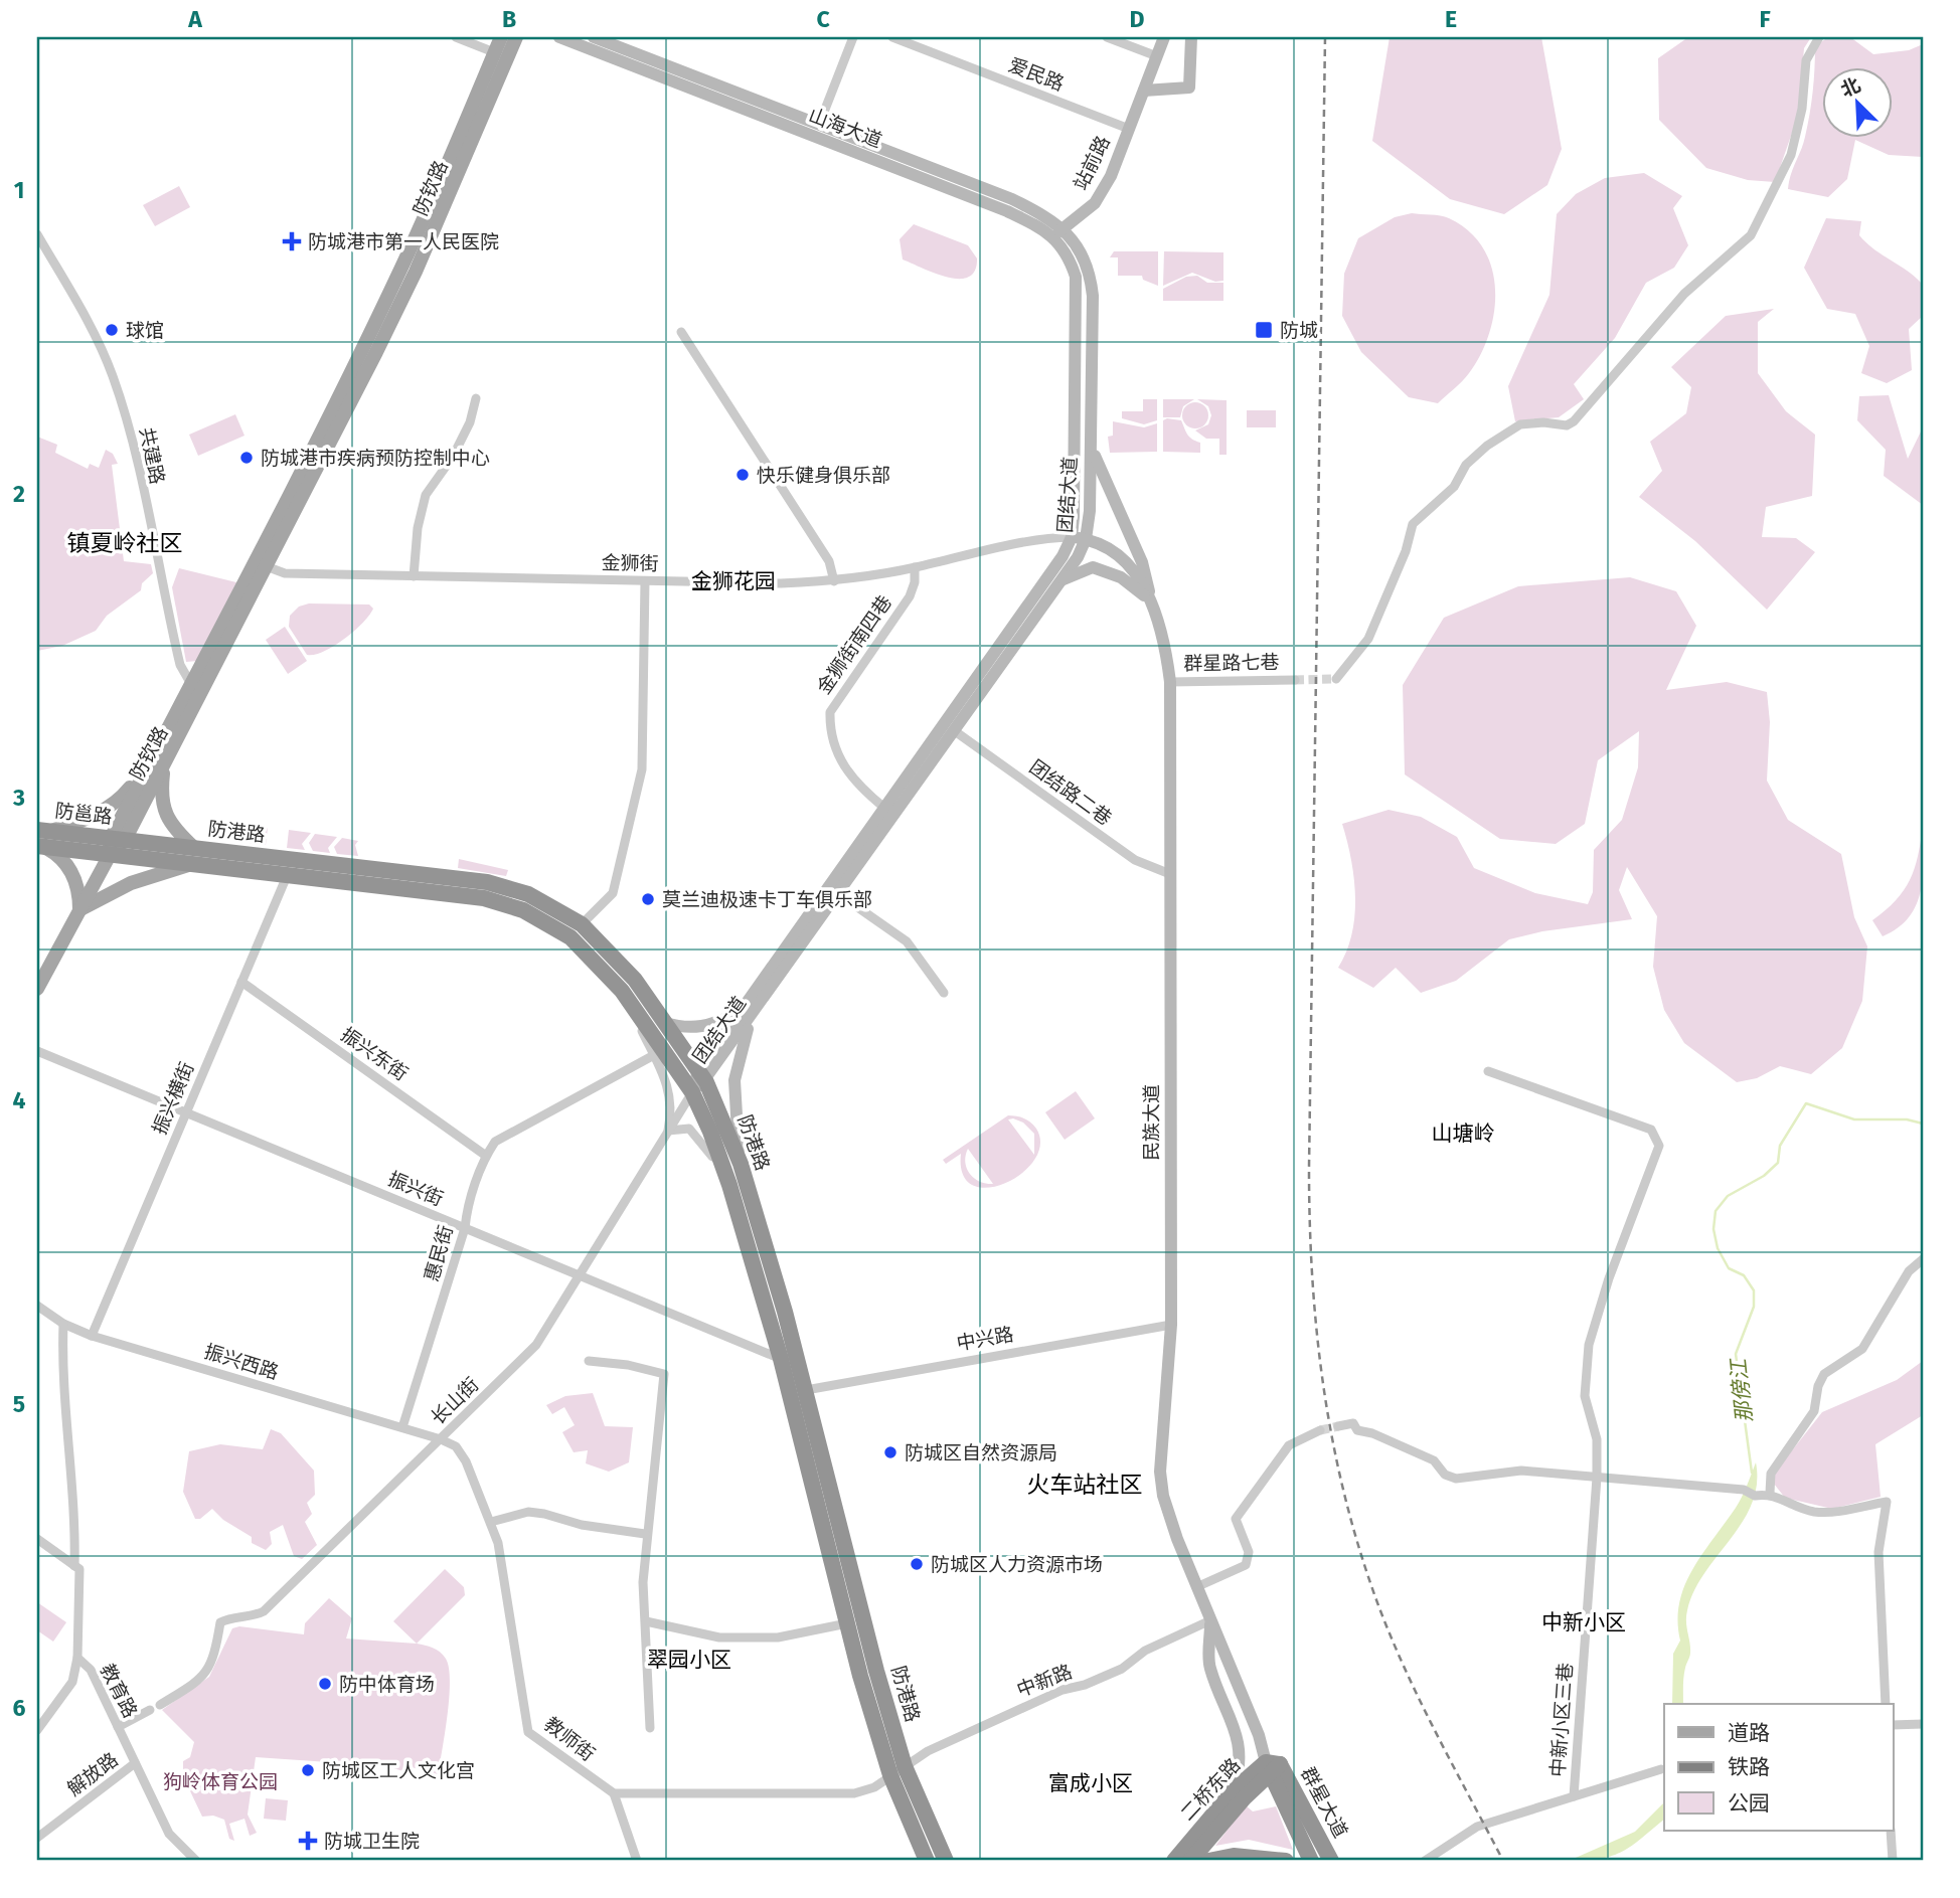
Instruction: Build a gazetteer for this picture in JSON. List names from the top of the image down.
{
  "streets": {
    "highway": [
      "防邕路",
      "防港路",
      "二桥东路",
      "群星大道"
    ],
    "main road": [
      "山海大道",
      "站前路",
      "防钦路",
      "团结大道",
      "民族大道"
    ],
    "street": [
      "爱民路",
      "共建路",
      "金狮街",
      "金狮街南四巷",
      "群星路七巷",
      "团结路二巷",
      "振兴东街",
      "振兴横街",
      "振兴街",
      "惠民街",
      "中兴路",
      "振兴西路",
      "长山街",
      "中新路",
      "教育路",
      "中新小区三巷",
      "教师街",
      "解放路"
    ]
  },
  "crossings": [
    ["爱民路", "站前路"],
    ["山海大道", "站前路"],
    ["山海大道", "团结大道"],
    ["防钦路", "共建路"],
    ["防钦路", "金狮街"],
    ["防钦路", "防邕路"],
    ["防钦路", "防港路"],
    ["团结大道", "金狮街"],
    ["团结大道", "金狮街南四巷"],
    ["团结大道", "团结路二巷"],
    ["团结大道", "防港路"],
    ["团结大道", "民族大道"],
    ["团结大道", "长山街"],
    ["金狮街", "金狮街南四巷"],
    ["金狮街", "民族大道"],
    ["群星路七巷", "民族大道"],
    ["团结路二巷", "民族大道"],
    ["防邕路", "防港路"],
    ["防港路", "振兴横街"],
    ["防港路", "振兴街"],
    ["防港路", "中兴路"],
    ["防港路", "长山街"],
    ["防港路", "中新路"],
    ["振兴东街", "振兴横街"],
    ["振兴东街", "惠民街"],
    ["振兴横街", "振兴街"],
    ["振兴横街", "振兴西路"],
    ["民族大道", "中兴路"],
    ["民族大道", "中新路"],
    ["民族大道", "二桥东路"],
    ["民族大道", "群星大道"],
    ["振兴街", "惠民街"],
    ["振兴街", "长山街"],
    ["惠民街", "振兴西路"],
    ["振兴西路", "长山街"],
    ["振兴西路", "教育路"],
    ["振兴西路", "教师街"],
    ["长山街", "教师街"],
    ["教育路", "解放路"],
    ["二桥东路", "群星大道"]
  ],
  "districts": [
    "镇夏岭社区",
    "金狮花园",
    "山塘岭",
    "火车站社区",
    "中新小区",
    "翠园小区",
    "富成小区"
  ],
  "water": ["那傍江"],
  "parks": ["狗岭体育公园"],
  "places": {
    "health": ["防城港市第一人民医院", "防城卫生院"],
    "other": [
      "球馆",
      "防城港市疾病预防控制中心",
      "快乐健身俱乐部",
      "莫兰迪极速卡丁车俱乐部",
      "防城区自然资源局",
      "防城区人力资源市场",
      "防中体育场",
      "防城区工人文化宫"
    ],
    "transit": ["防城"]
  },
  "legend": ["道路", "铁路", "公园"],
  "north": "top left",
  "grid": {
    "columns": [
      "A",
      "B",
      "C",
      "D",
      "E",
      "F"
    ],
    "rows": [
      "1",
      "2",
      "3",
      "4",
      "5",
      "6"
    ]
  }
}
